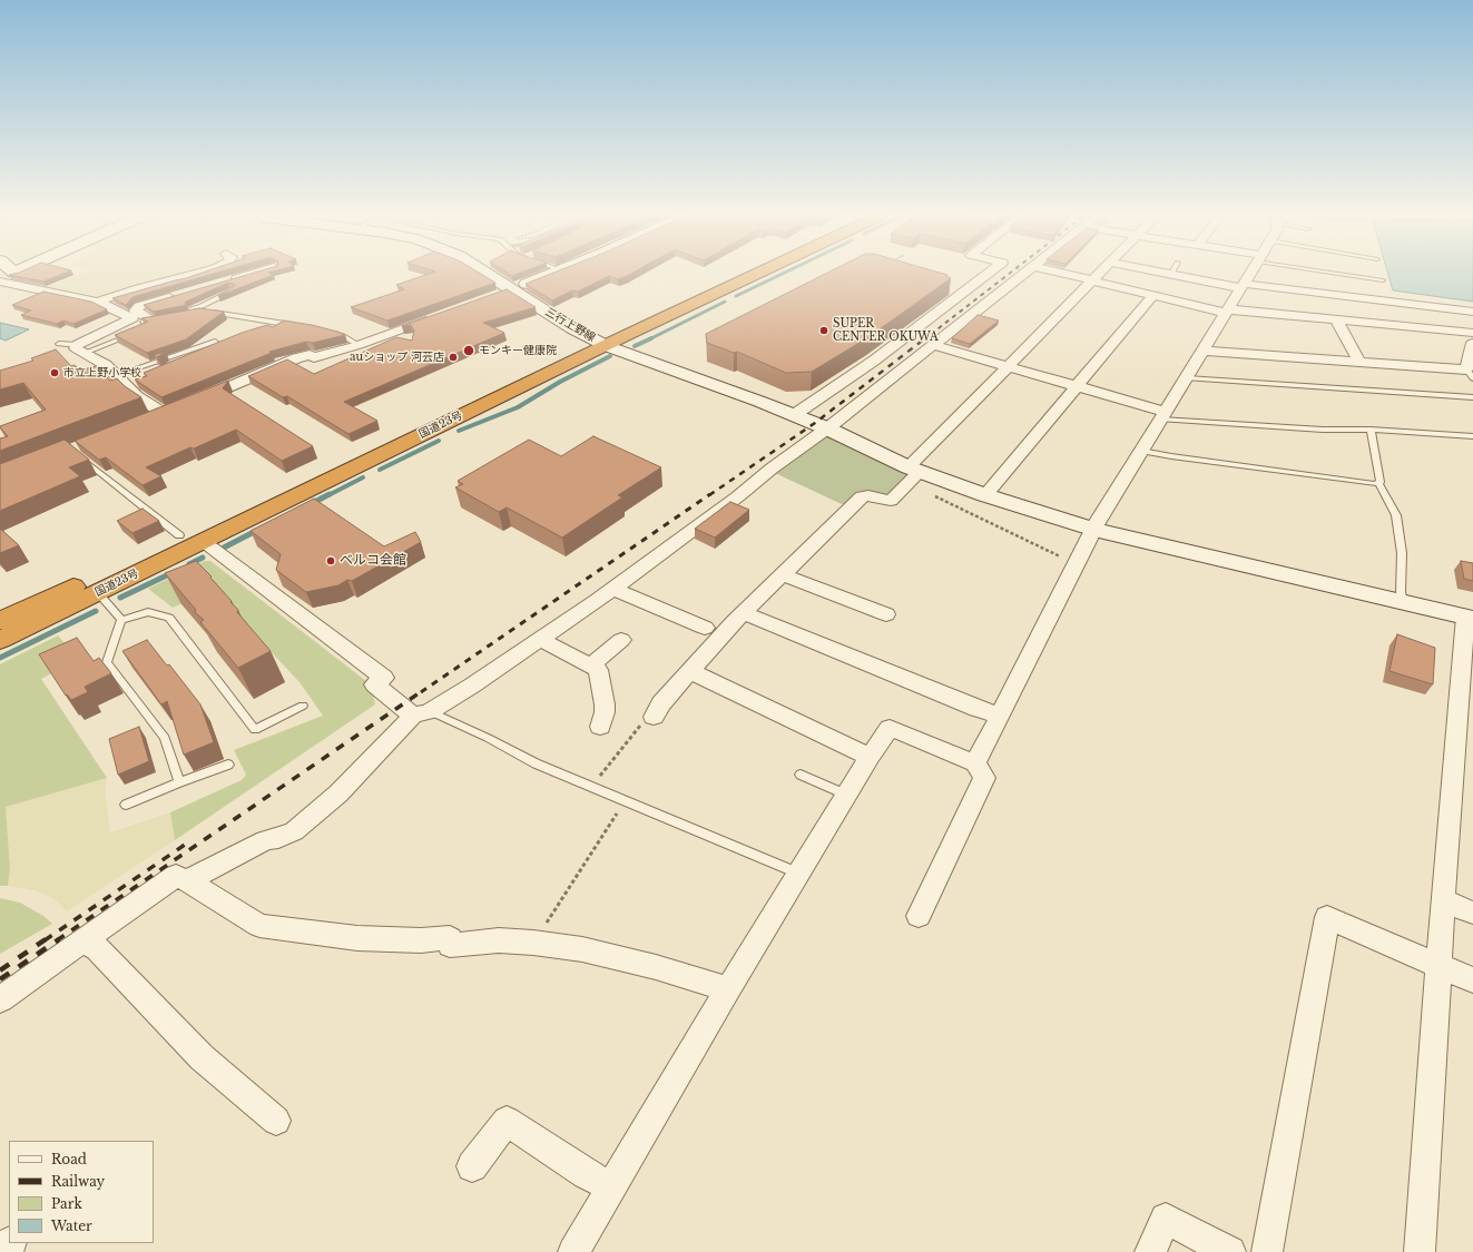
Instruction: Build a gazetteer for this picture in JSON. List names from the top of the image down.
{
  "streets": {
    "highway": ["国道23号"],
    "street": ["三行上野線"]
  },
  "crossings": [
    ["三行上野線", "国道23号"]
  ],
  "places": [
    "SUPER CENTER OKUWA",
    "モンキー健康院",
    "auショップ 河芸店",
    "市立上野小学校",
    "ベルコ会館"
  ],
  "legend": [
    "Road",
    "Railway",
    "Park",
    "Water"
  ]
}
